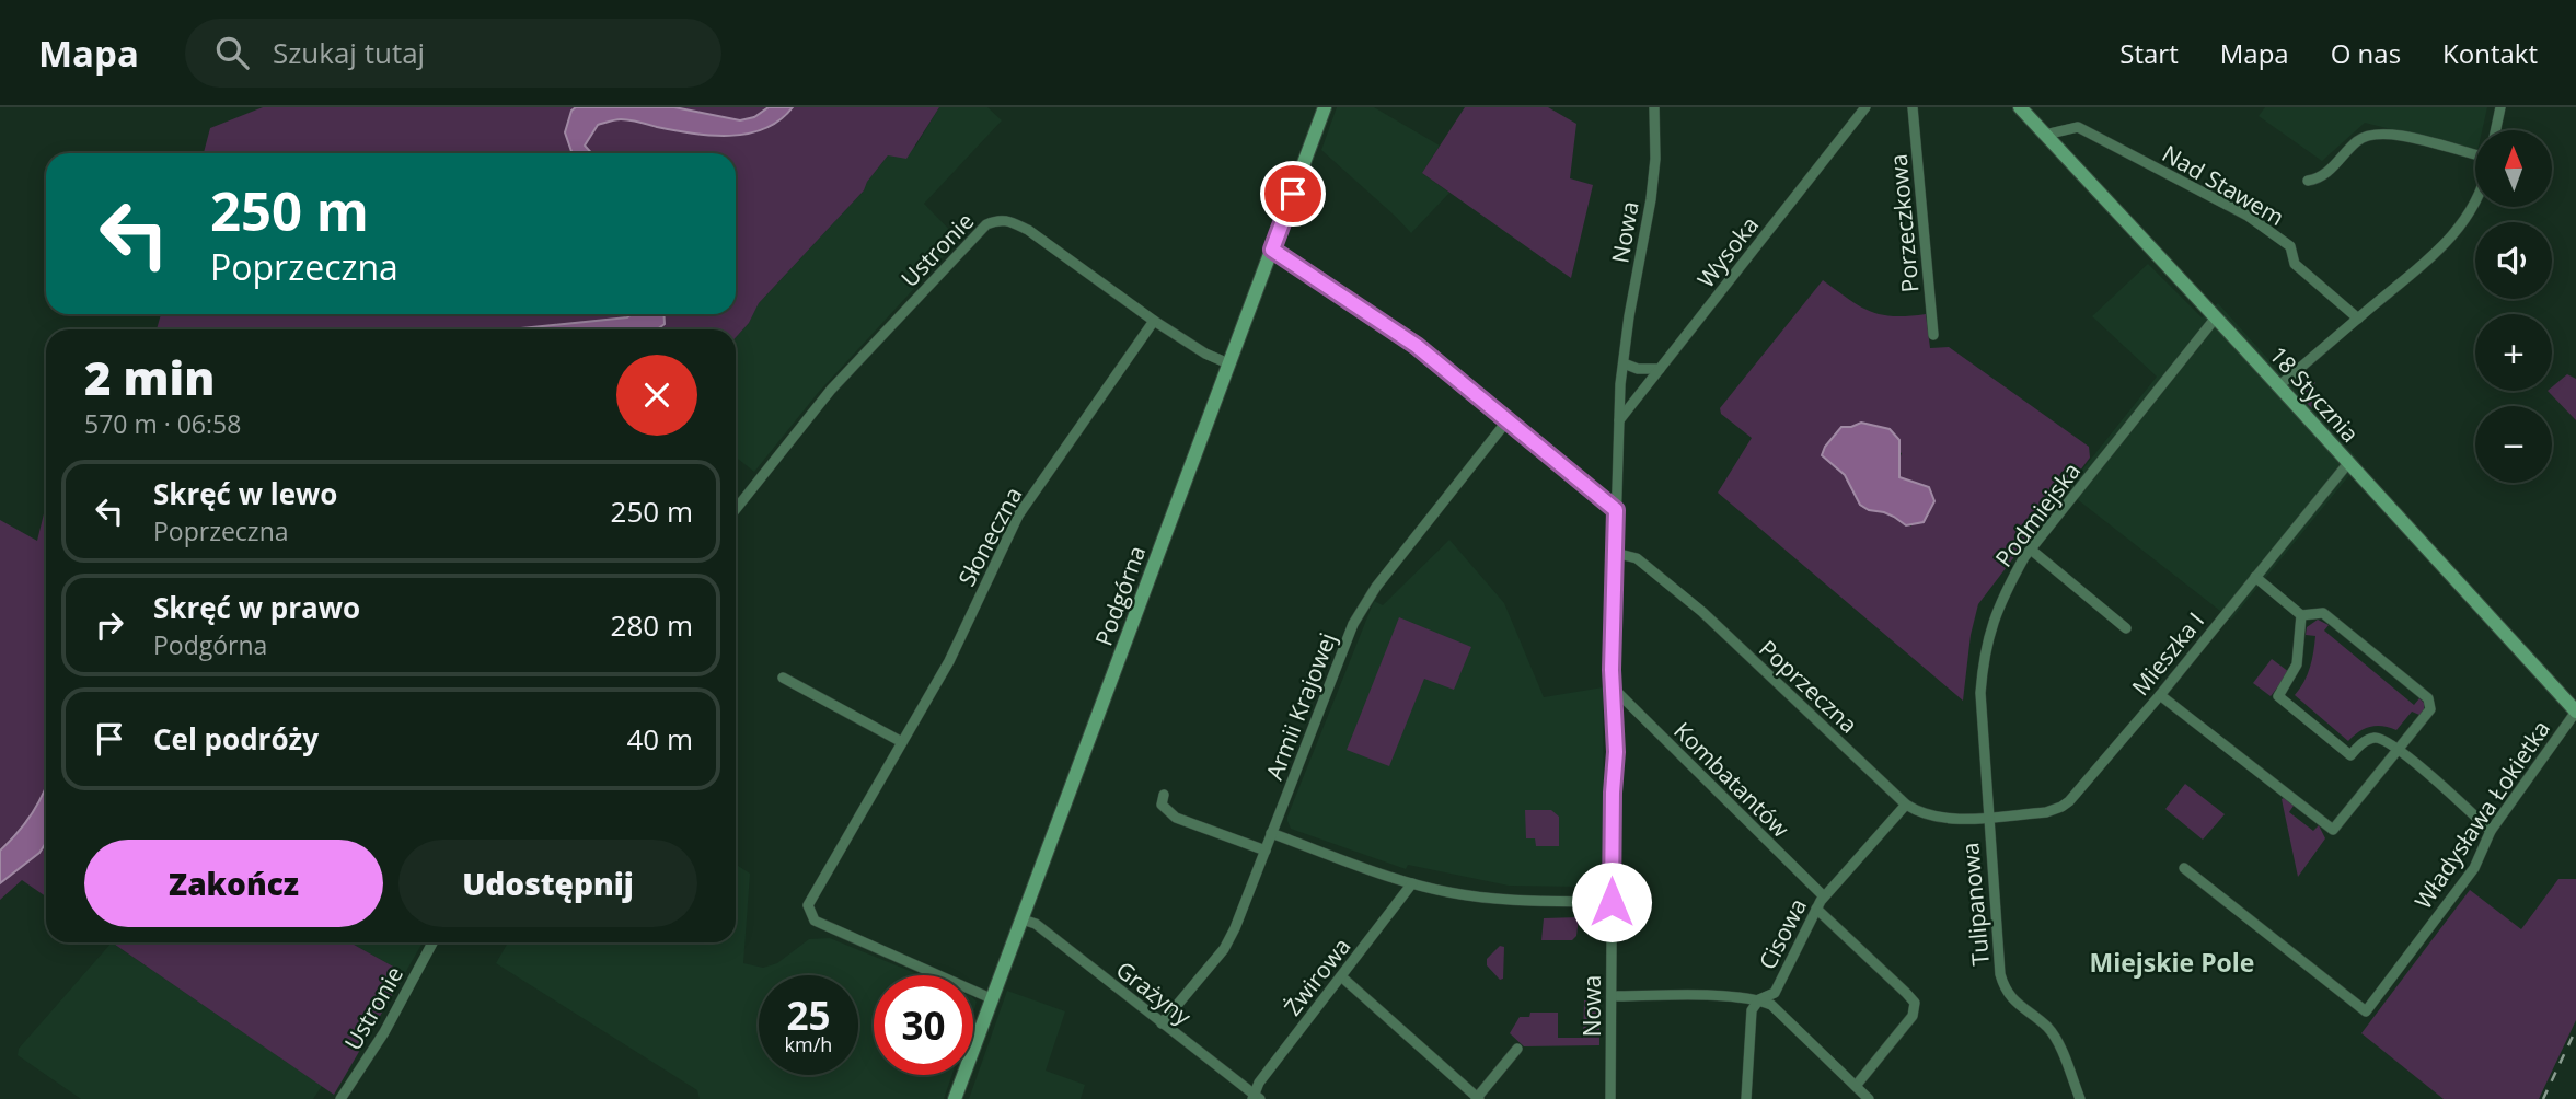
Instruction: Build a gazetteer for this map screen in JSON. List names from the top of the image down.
{
  "streets": {
    "main road": ["18 Stycznia", "Podgórna"],
    "street": [
      "Nad Stawem",
      "Porzeczkowa",
      "Nowa",
      "Ustronie",
      "Wysoka",
      "Podmiejska",
      "Słoneczna",
      "Mieszka I",
      "Poprzeczna",
      "Armii Krajowej",
      "Kombatantów",
      "Władysława Łokietka",
      "Tulipanowa",
      "Cisowa",
      "Żwirowa",
      "Grażyny"
    ]
  },
  "crossings": [
    ["Nad Stawem", "18 Stycznia"],
    ["Nowa", "Wysoka"],
    ["Nowa", "Poprzeczna"],
    ["Nowa", "Kombatantów"],
    ["Ustronie", "Słoneczna"],
    ["Ustronie", "Podgórna"],
    ["18 Stycznia", "Podmiejska"],
    ["18 Stycznia", "Mieszka I"],
    ["18 Stycznia", "Władysława Łokietka"],
    ["Podmiejska", "Mieszka I"],
    ["Podmiejska", "Poprzeczna"],
    ["Podmiejska", "Tulipanowa"],
    ["Słoneczna", "Podgórna"],
    ["Podgórna", "Grażyny"],
    ["Mieszka I", "Poprzeczna"],
    ["Mieszka I", "Tulipanowa"],
    ["Poprzeczna", "Tulipanowa"],
    ["Poprzeczna", "Cisowa"],
    ["Armii Krajowej", "Grażyny"],
    ["Kombatantów", "Cisowa"],
    ["Żwirowa", "Grażyny"]
  ],
  "districts": ["Miejskie Pole"],
  "north": "top",
  "page": {
    "header": "Mapa",
    "search": "Szukaj tutaj",
    "nav": [
      "Start",
      "Mapa",
      "O nas",
      "Kontakt"
    ],
    "map_buttons": ["+", "−"],
    "turn": ["250 m", "Poprzeczna"],
    "heading": ["2 min", "570 m · 06:58"],
    "list": [
      {
        "name": "Skręć w lewo",
        "note": "Poprzeczna",
        "value": "250 m"
      },
      {
        "name": "Skręć w prawo",
        "note": "Podgórna",
        "value": "280 m"
      },
      {
        "name": "Cel podróży",
        "value": "40 m"
      }
    ],
    "buttons": ["Zakończ", "Udostępnij"],
    "speed": "25 km/h",
    "limit": "30"
  }
}
